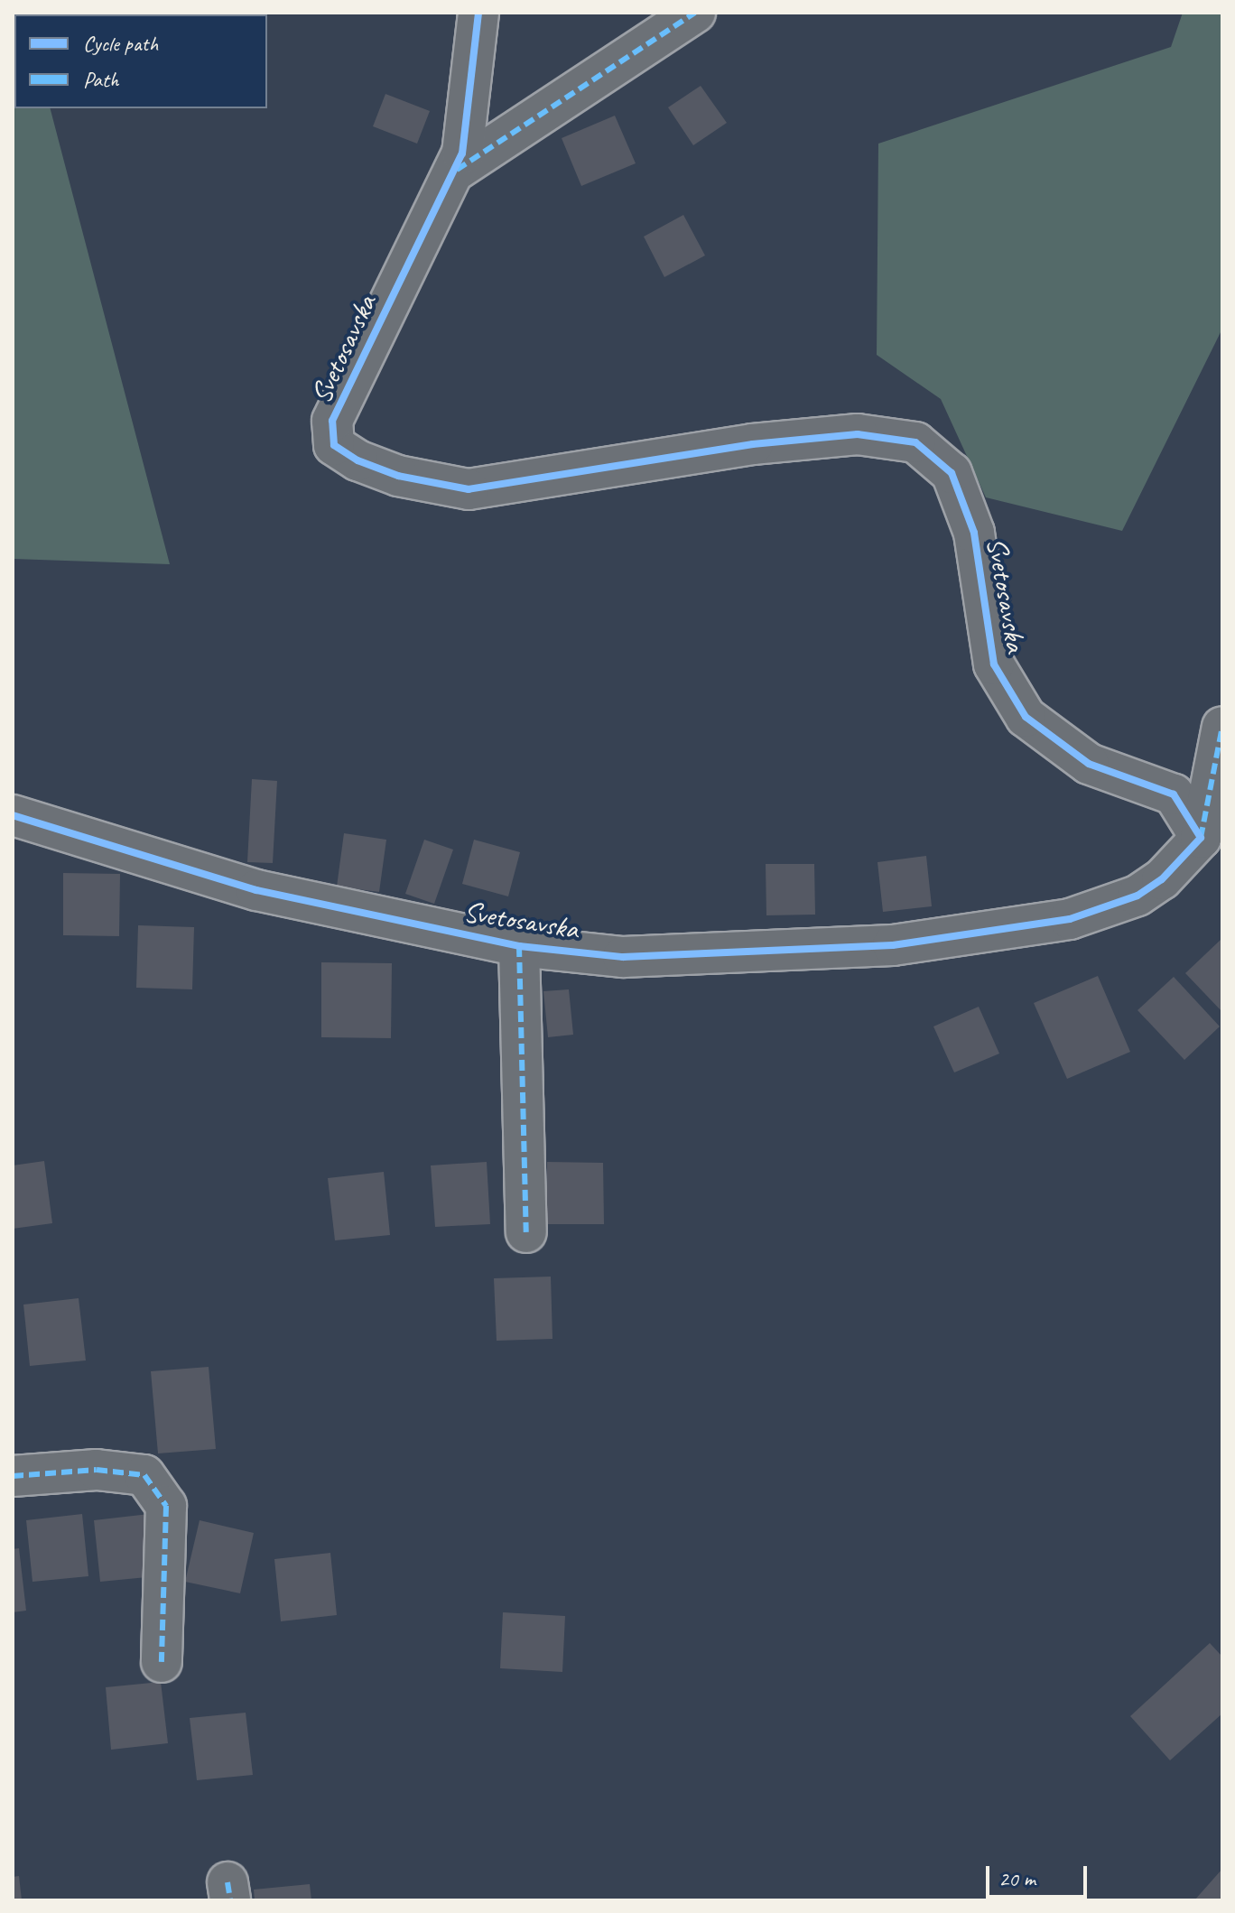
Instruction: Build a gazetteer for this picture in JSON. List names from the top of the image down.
{
  "streets": {
    "street": ["Svetosavska"]
  },
  "legend": ["Cycle path", "Path"],
  "scale_bar": "20 m"
}
